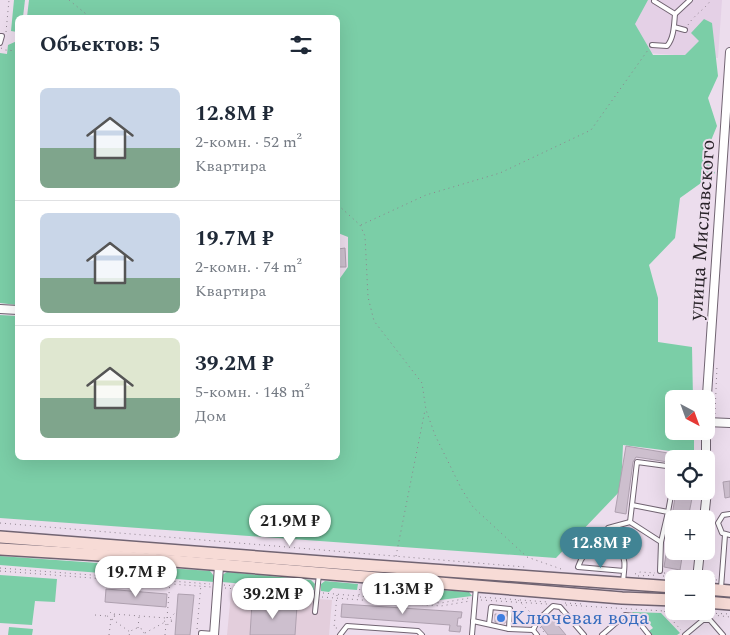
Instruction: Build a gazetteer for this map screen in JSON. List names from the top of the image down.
{
  "streets": {
    "street": ["улица Миславского"]
  },
  "places": ["Ключевая вода"],
  "north": "bottom right",
  "page": {
    "heading": "Объектов: 5",
    "list": [
      {
        "name": "12.8M ₽",
        "note": "2-комн. · 52 m² · Квартира"
      },
      {
        "name": "19.7M ₽",
        "note": "2-комн. · 74 m² · Квартира"
      },
      {
        "name": "39.2M ₽",
        "note": "5-комн. · 148 m² · Дом"
      }
    ],
    "map_buttons": ["+", "−"],
    "price": [
      "21.9M ₽",
      "12.8M ₽",
      "19.7M ₽",
      "11.3M ₽",
      "39.2M ₽"
    ]
  }
}
